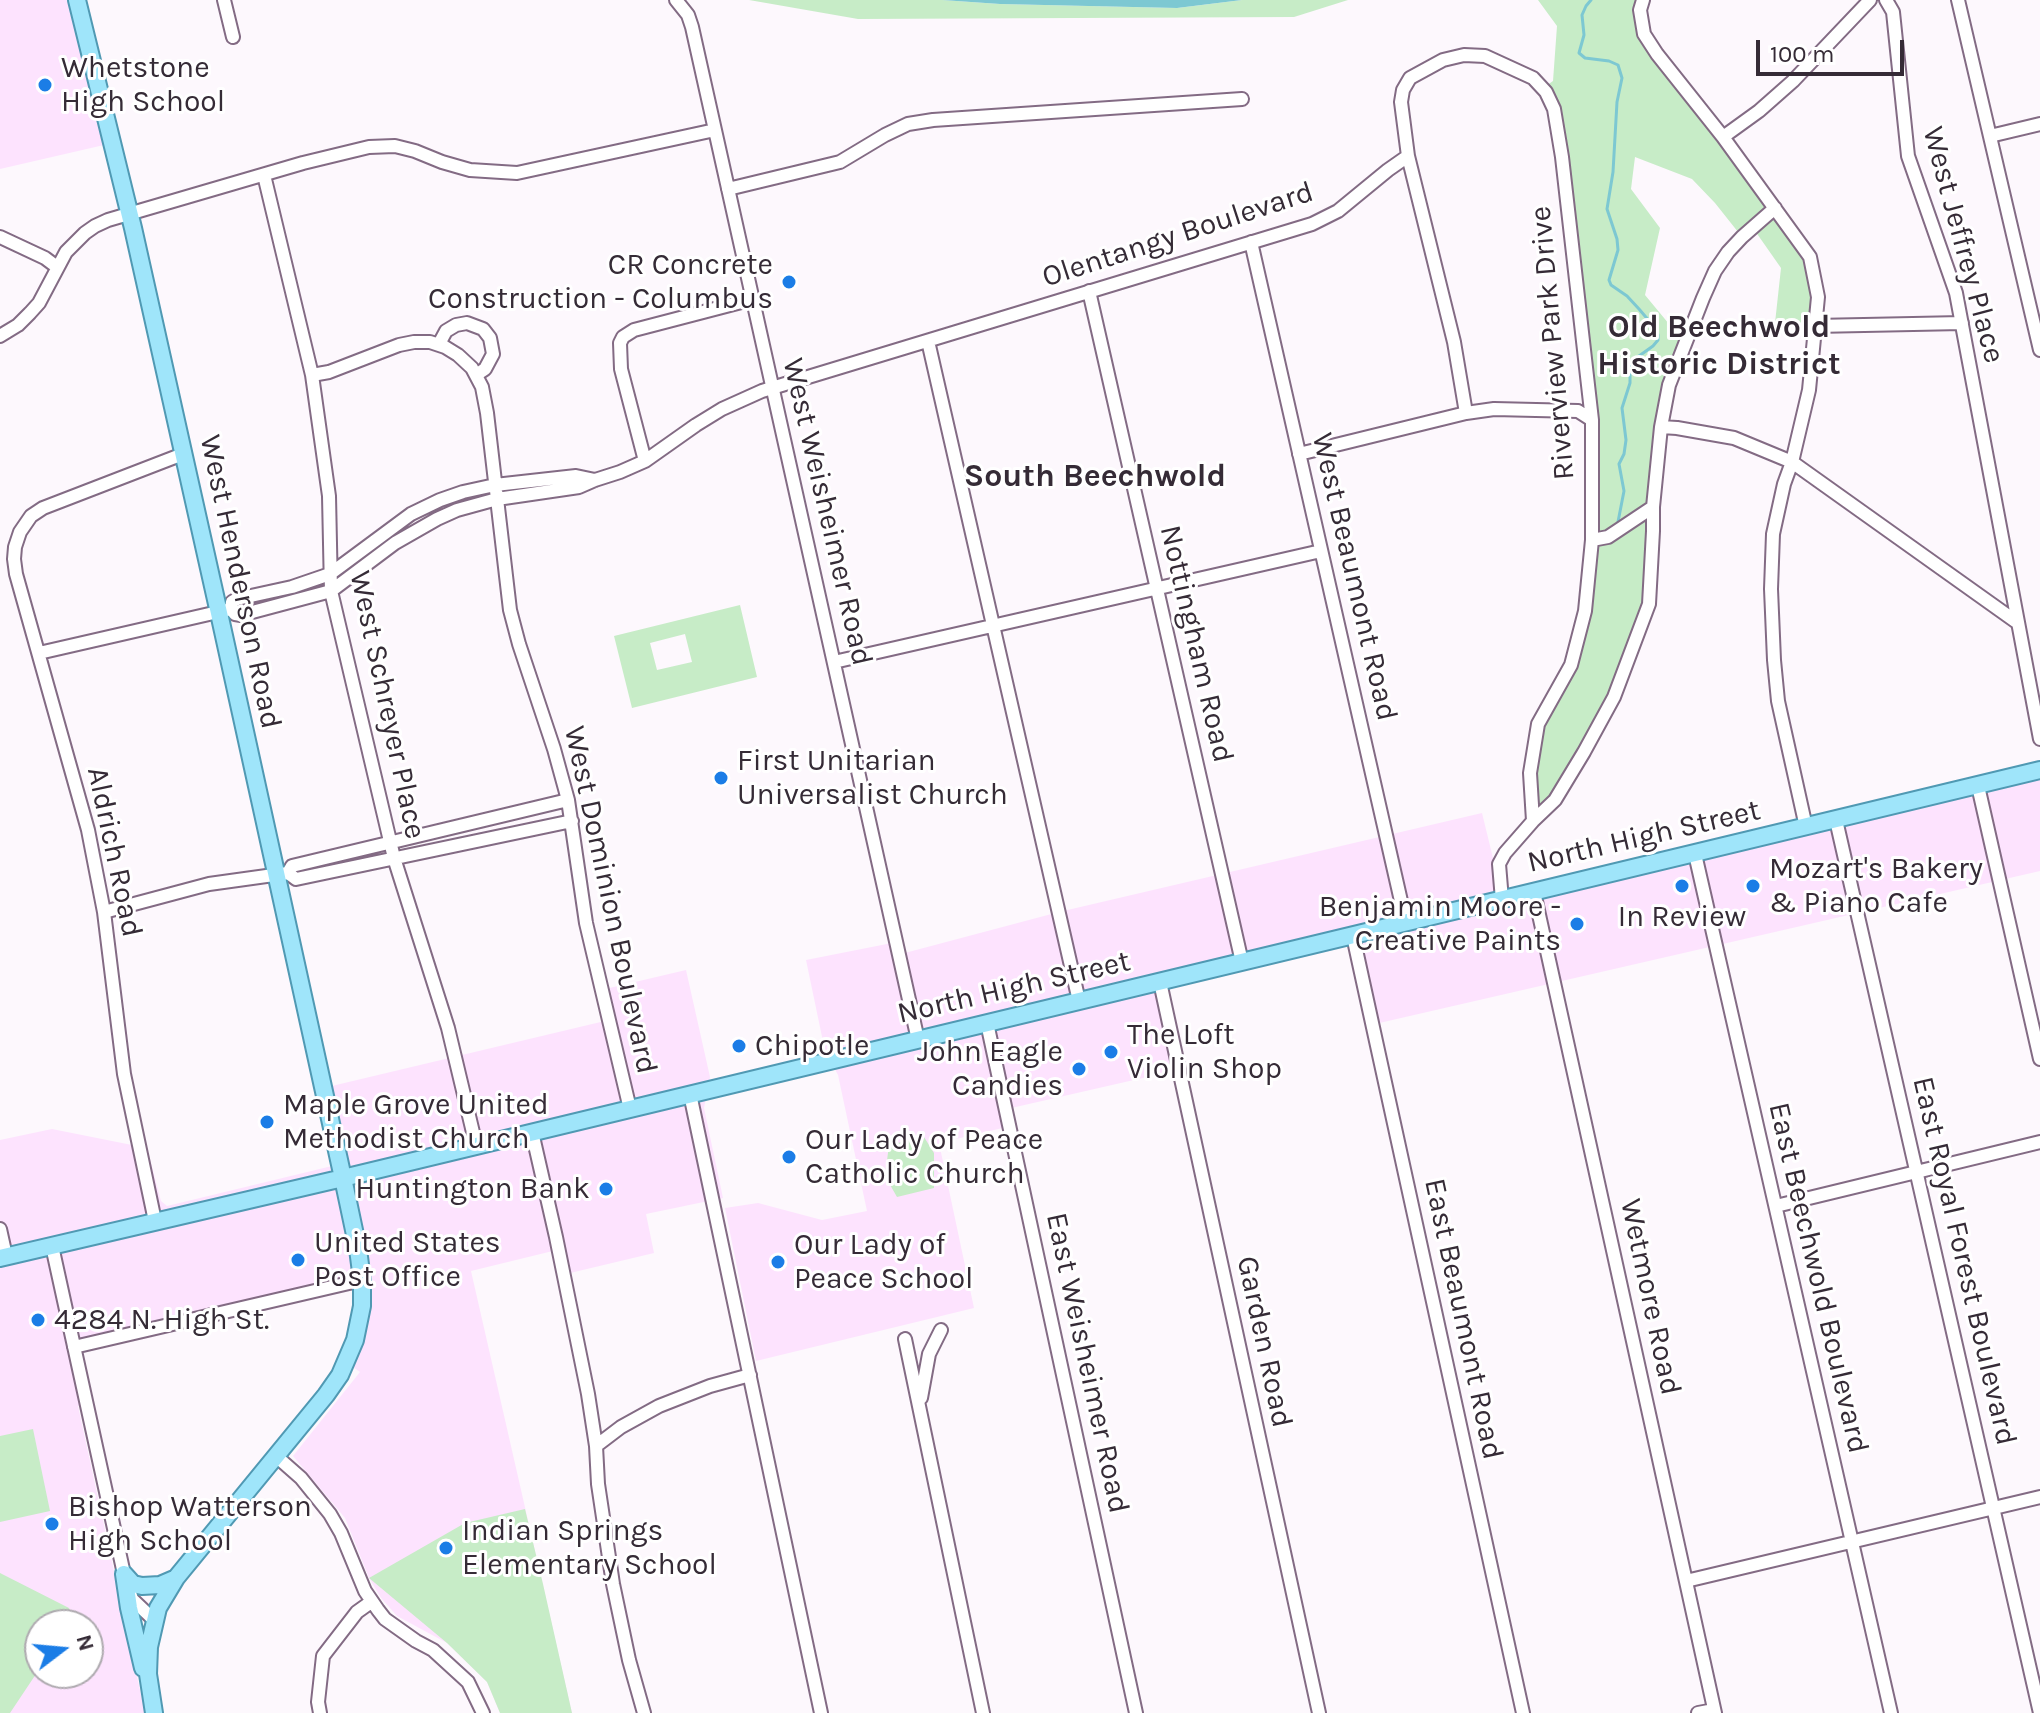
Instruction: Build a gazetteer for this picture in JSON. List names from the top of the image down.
{
  "streets": {
    "main road": ["West Henderson Road", "North High Street"],
    "street": [
      "Olentangy Boulevard",
      "West Jeffrey Place",
      "Riverview Park Drive",
      "West Weisheimer Road",
      "West Beaumont Road",
      "Nottingham Road",
      "West Schreyer Place",
      "Aldrich Road",
      "West Dominion Boulevard",
      "East Royal Forest Boulevard",
      "East Beechwold Boulevard",
      "Wetmore Road",
      "East Beaumont Road",
      "Garden Road",
      "East Weisheimer Road"
    ]
  },
  "crossings": [
    ["Olentangy Boulevard", "Riverview Park Drive"],
    ["Olentangy Boulevard", "West Weisheimer Road"],
    ["Olentangy Boulevard", "West Beaumont Road"],
    ["Olentangy Boulevard", "Nottingham Road"],
    ["Olentangy Boulevard", "West Schreyer Place"],
    ["Olentangy Boulevard", "West Dominion Boulevard"],
    ["West Weisheimer Road", "North High Street"],
    ["West Beaumont Road", "North High Street"],
    ["West Henderson Road", "North High Street"],
    ["West Henderson Road", "Aldrich Road"],
    ["Nottingham Road", "North High Street"],
    ["West Schreyer Place", "North High Street"],
    ["North High Street", "Aldrich Road"],
    ["North High Street", "West Dominion Boulevard"],
    ["North High Street", "East Royal Forest Boulevard"],
    ["North High Street", "East Beechwold Boulevard"],
    ["North High Street", "Wetmore Road"],
    ["North High Street", "East Beaumont Road"],
    ["North High Street", "Garden Road"],
    ["North High Street", "East Weisheimer Road"]
  ],
  "districts": ["Old Beechwold Historic District", "South Beechwold"],
  "places": [
    "Whetstone High School",
    "CR Concrete Construction - Columbus",
    "First Unitarian Universalist Church",
    "In Review",
    "Mozart's Bakery & Piano Cafe",
    "Benjamin Moore - Creative Paints",
    "Chipotle",
    "The Loft Violin Shop",
    "John Eagle Candies",
    "Maple Grove United Methodist Church",
    "Our Lady of Peace Catholic Church",
    "Huntington Bank",
    "United States Post Office",
    "Our Lady of Peace School",
    "4284 N. High St.",
    "Bishop Watterson High School",
    "Indian Springs Elementary School"
  ],
  "scale_bar": "100 m",
  "north": "right"
}
